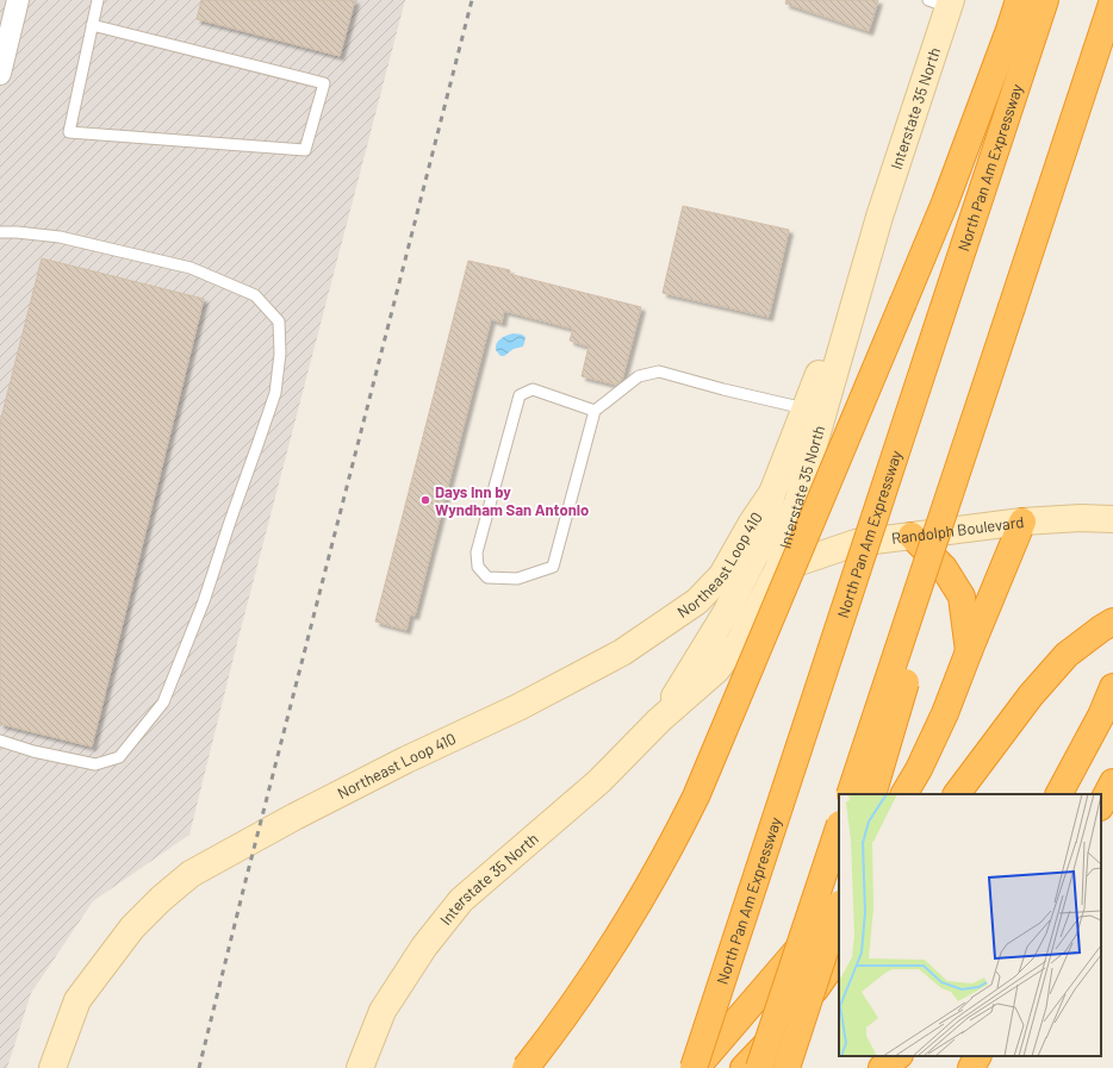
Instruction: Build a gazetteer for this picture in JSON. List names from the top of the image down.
{
  "streets": {
    "highway": ["North Pan Am Expressway"],
    "main road": ["Interstate 35 North", "Randolph Boulevard", "Northeast Loop 410"]
  },
  "crossings": [
    ["Interstate 35 North", "Randolph Boulevard"],
    ["Interstate 35 North", "Northeast Loop 410"]
  ],
  "places": ["Days Inn by Wyndham San Antonio"]
}
